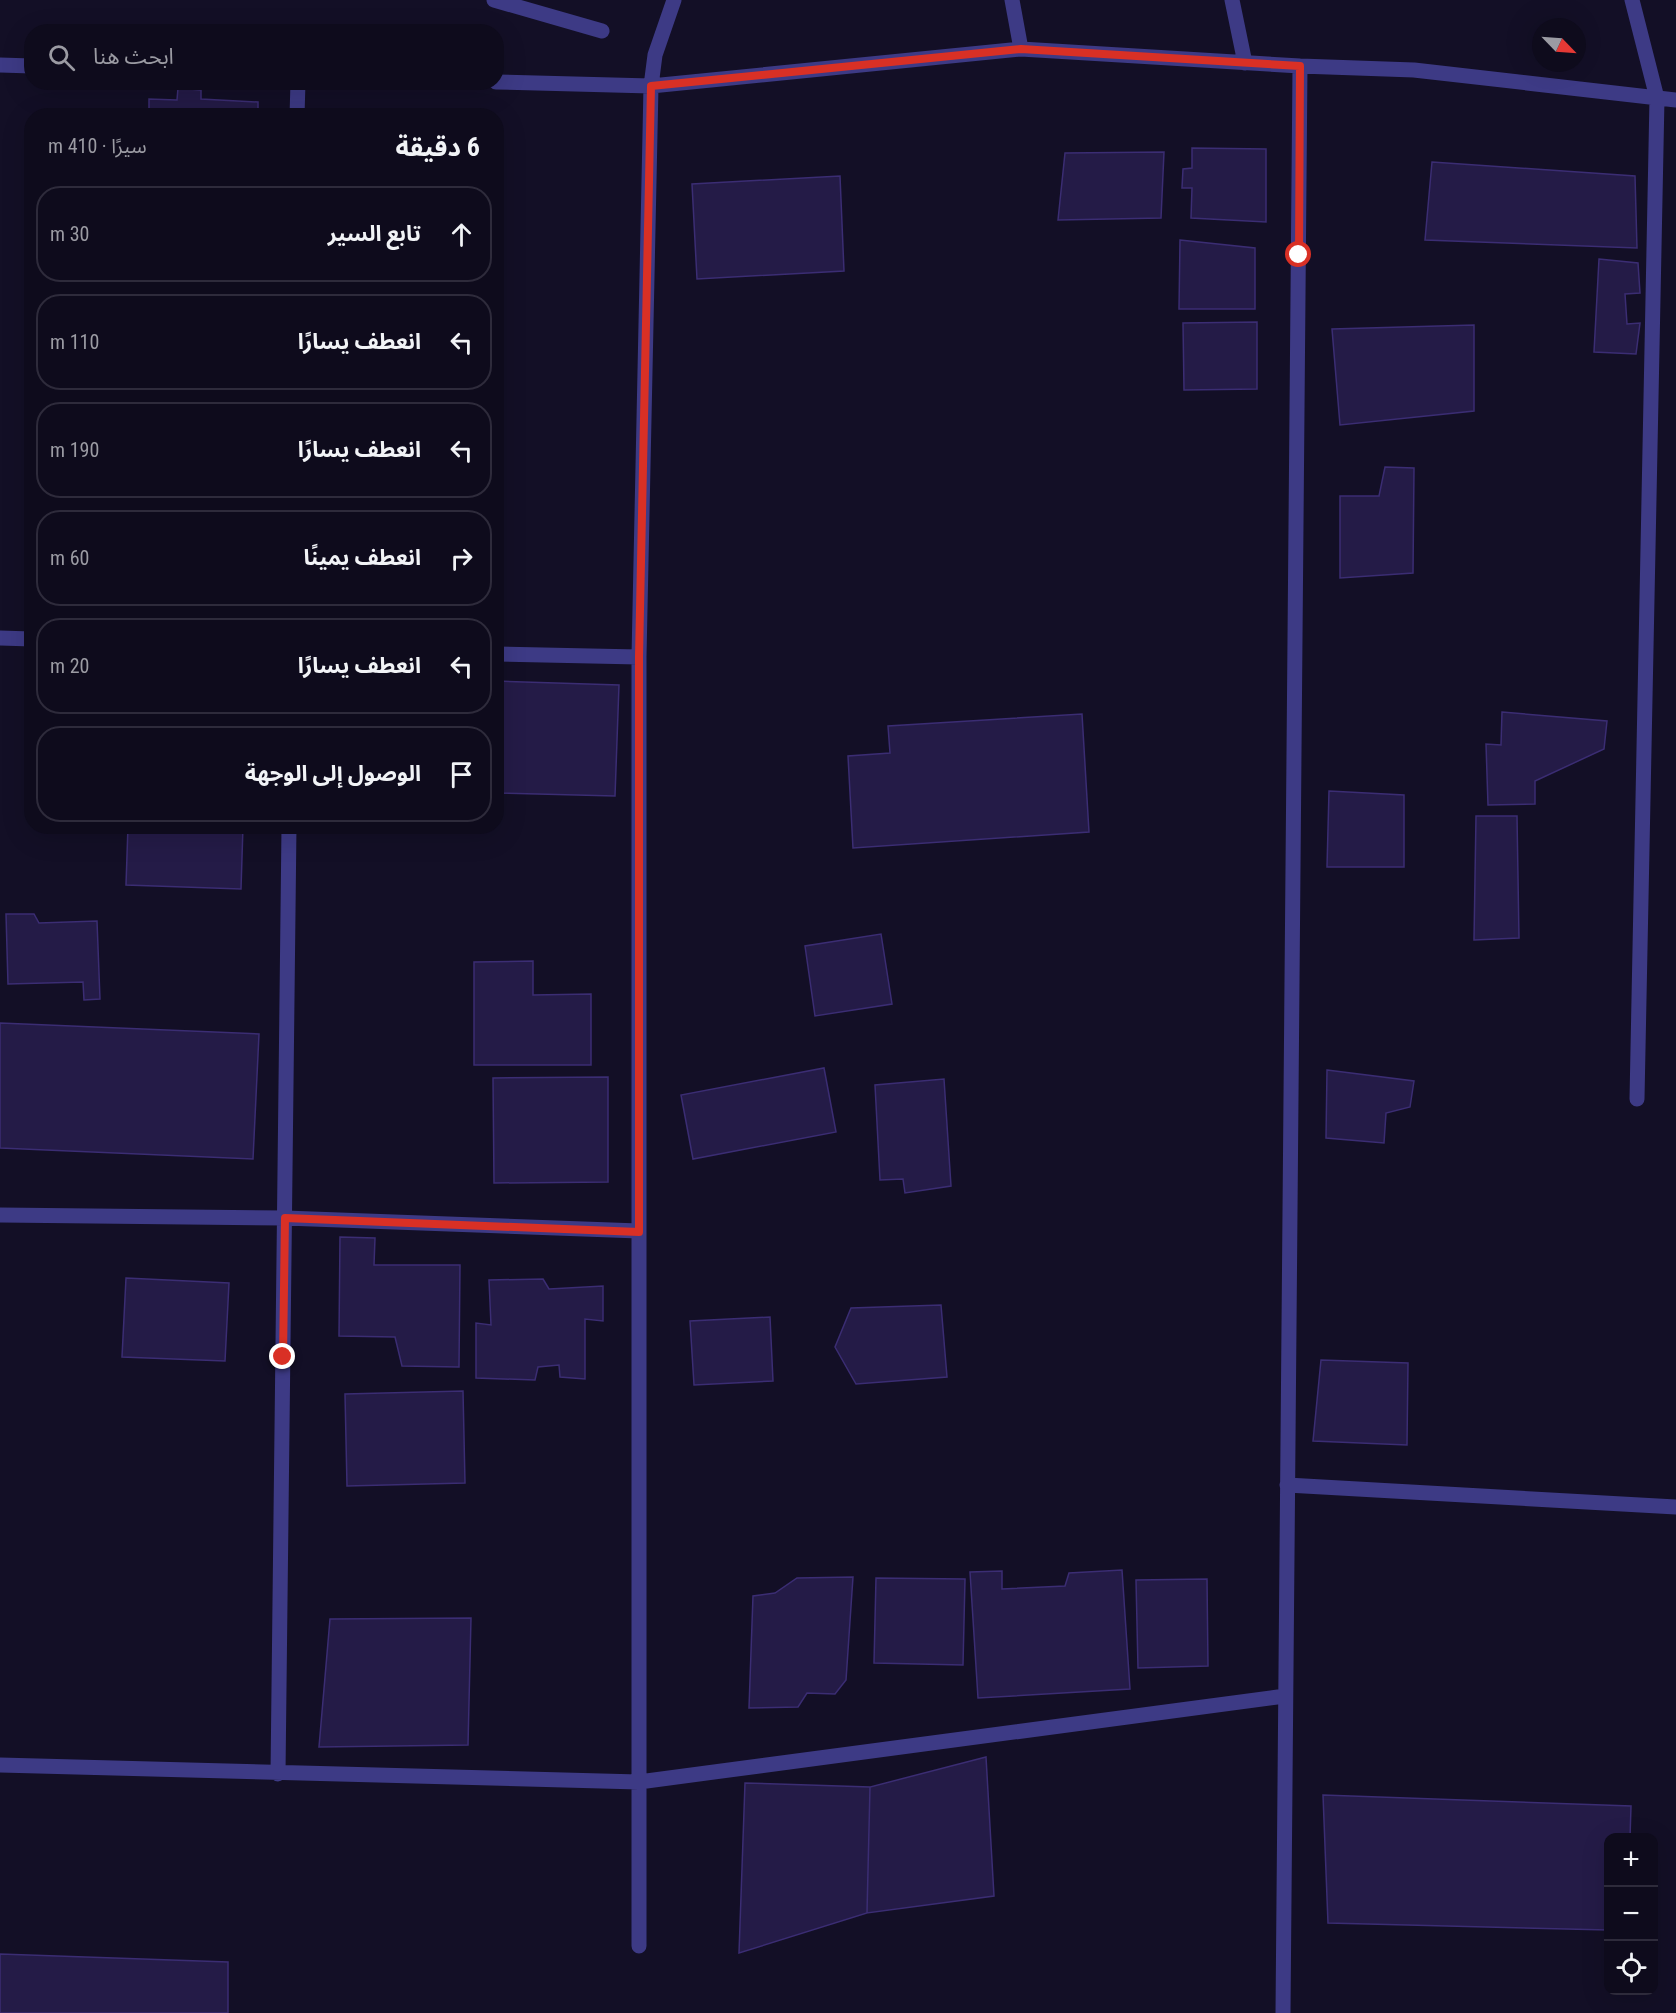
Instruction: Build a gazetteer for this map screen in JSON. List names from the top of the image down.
{
  "north": "bottom right",
  "page": {
    "search": "ابحث هنا",
    "heading": ["6 دقيقة", "سيرًا · 410 m"],
    "list": [
      ["تابع السير", "30 m"],
      ["انعطف يسارًا", "110 m"],
      ["انعطف يسارًا", "190 m"],
      ["انعطف يمينًا", "60 m"],
      ["انعطف يسارًا", "20 m"],
      "الوصول إلى الوجهة"
    ],
    "map_buttons": ["+", "−"]
  }
}
